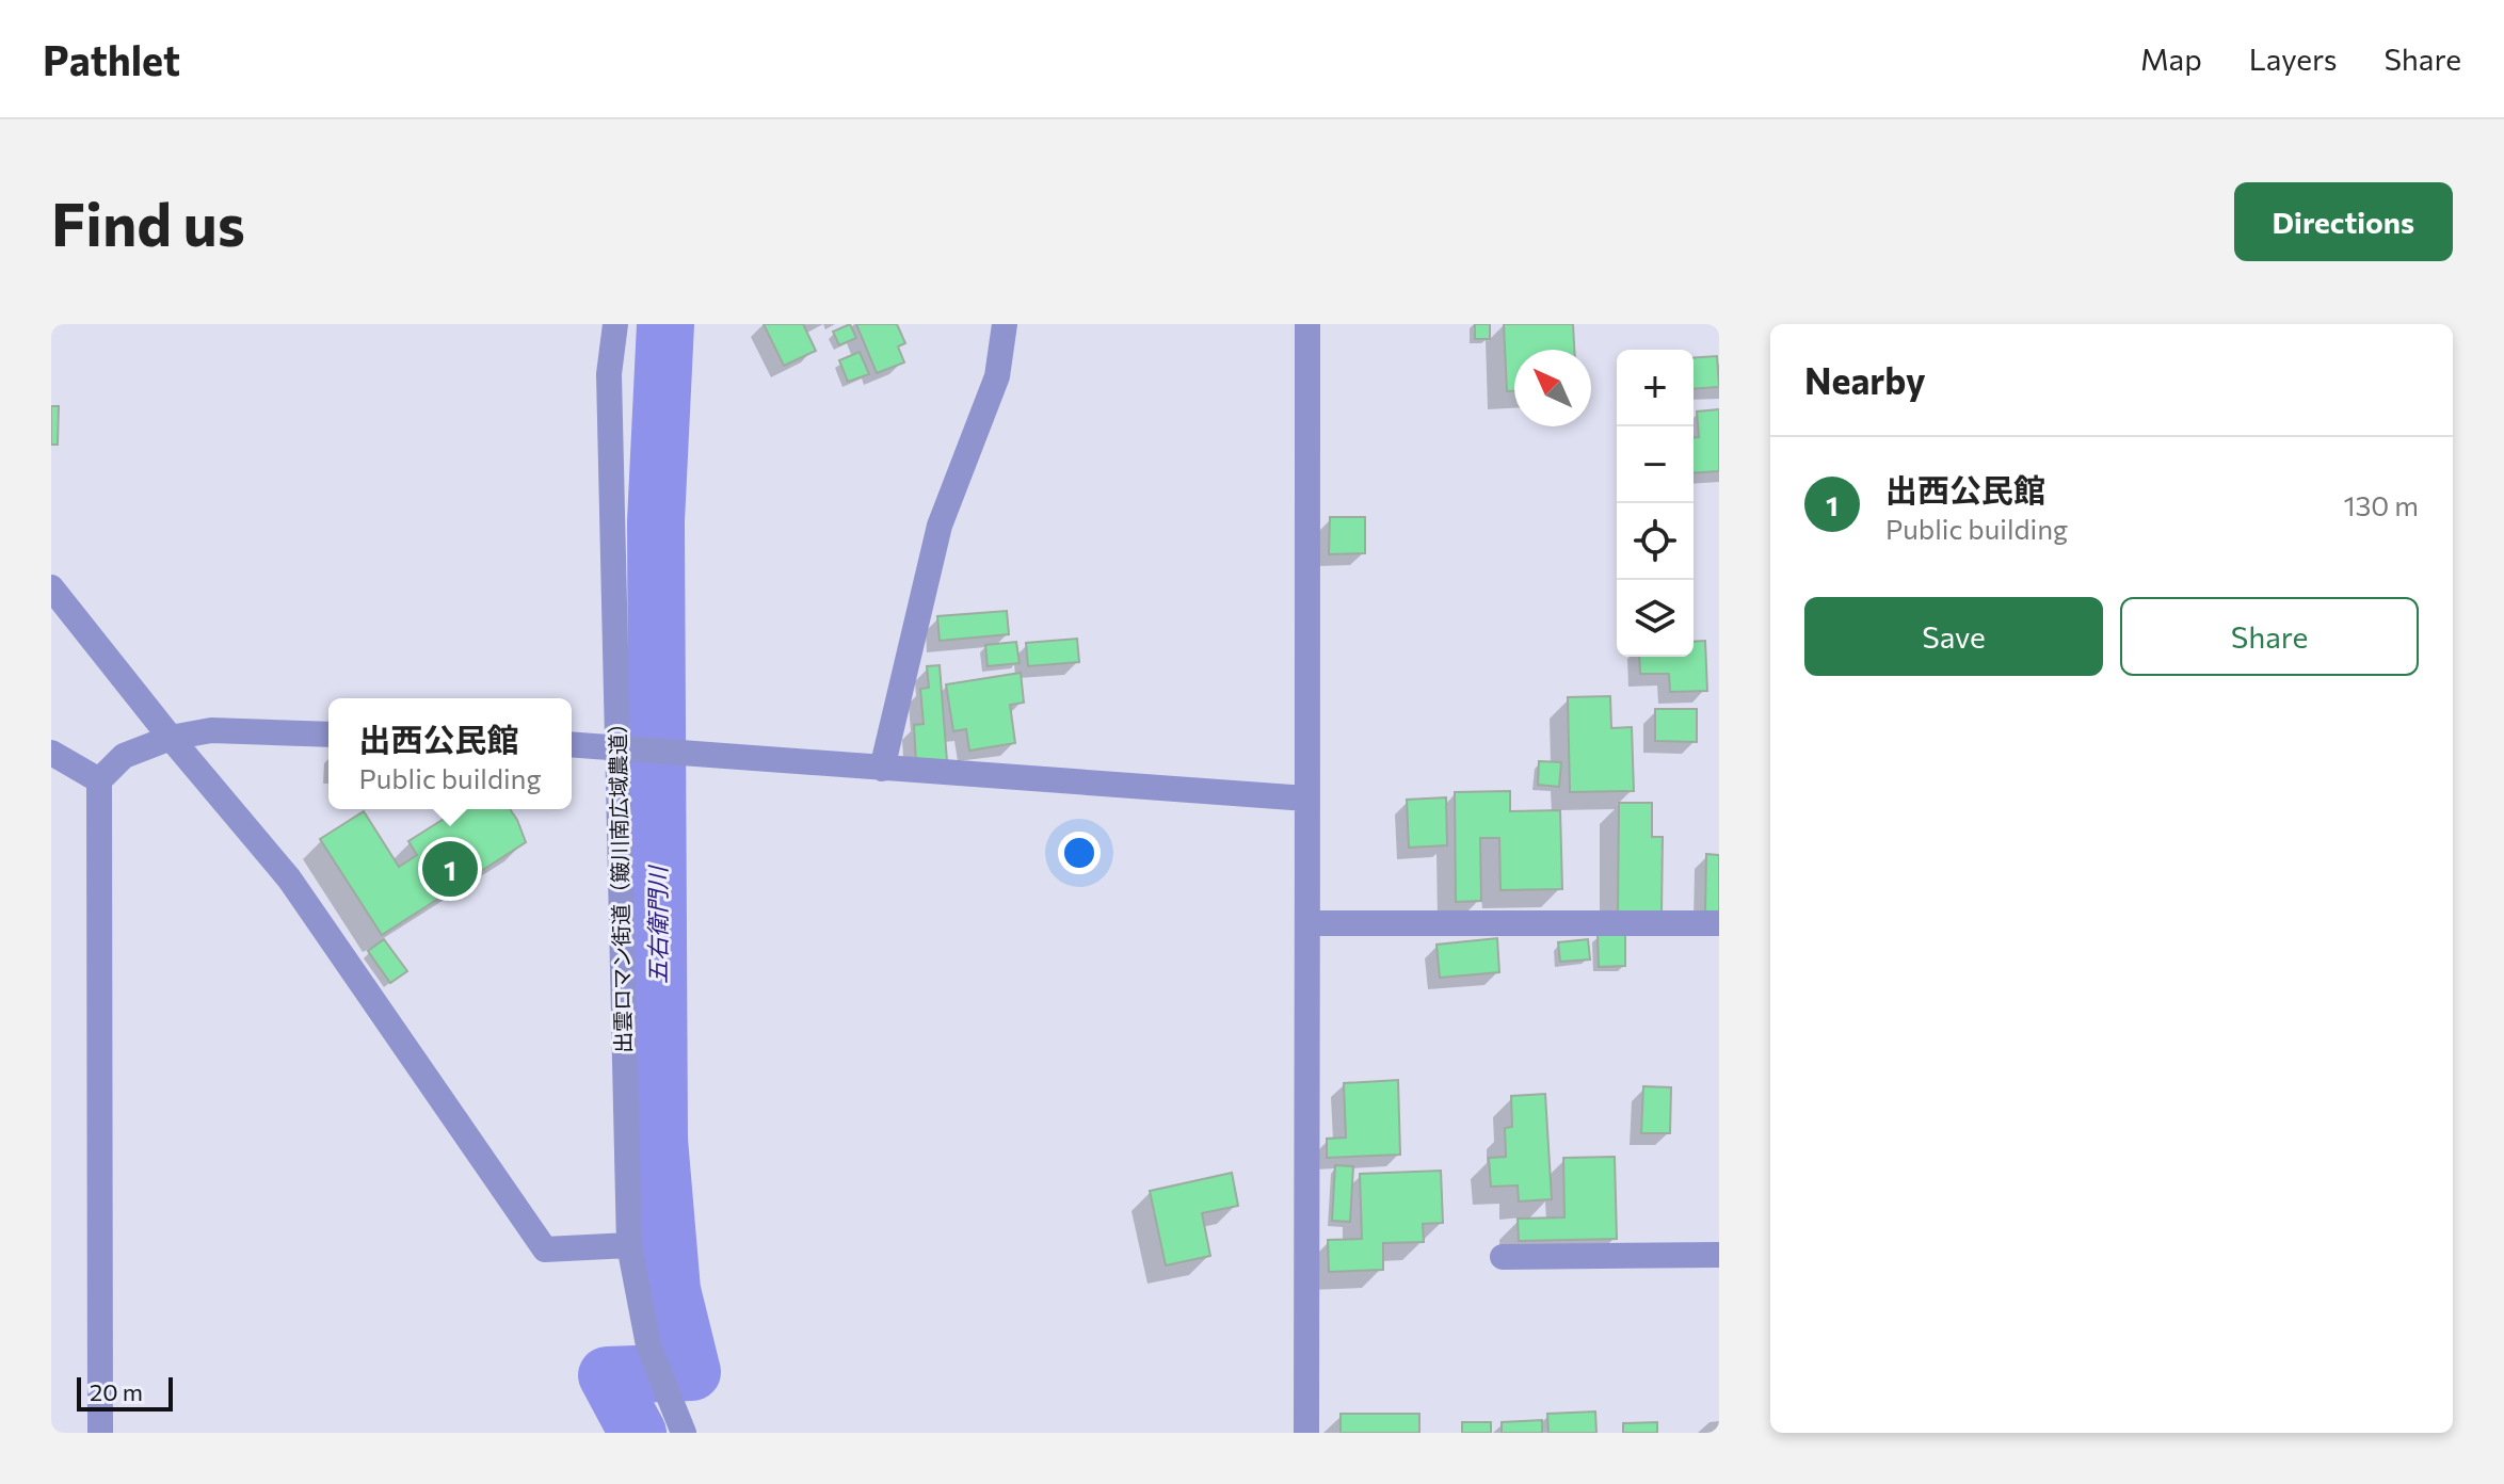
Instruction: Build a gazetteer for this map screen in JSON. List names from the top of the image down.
{
  "streets": {
    "street": ["出雲ロマン街道（簸川南広域農道）"]
  },
  "water": ["五右衛門川"],
  "scale_bar": "20 m",
  "north": "top left",
  "page": {
    "header": "Pathlet",
    "nav": ["Map", "Layers", "Share"],
    "buttons": [
      "Directions",
      ["Save", "Share"]
    ],
    "title": "Find us",
    "heading": "Nearby",
    "map_buttons": ["+", "−"],
    "list": [
      {
        "mark": "1",
        "name": "出西公民館",
        "note": "Public building",
        "value": "130 m"
      }
    ],
    "popup": ["出西公民館", "Public building"],
    "pins": "1",
    "scale": "20 m"
  }
}
